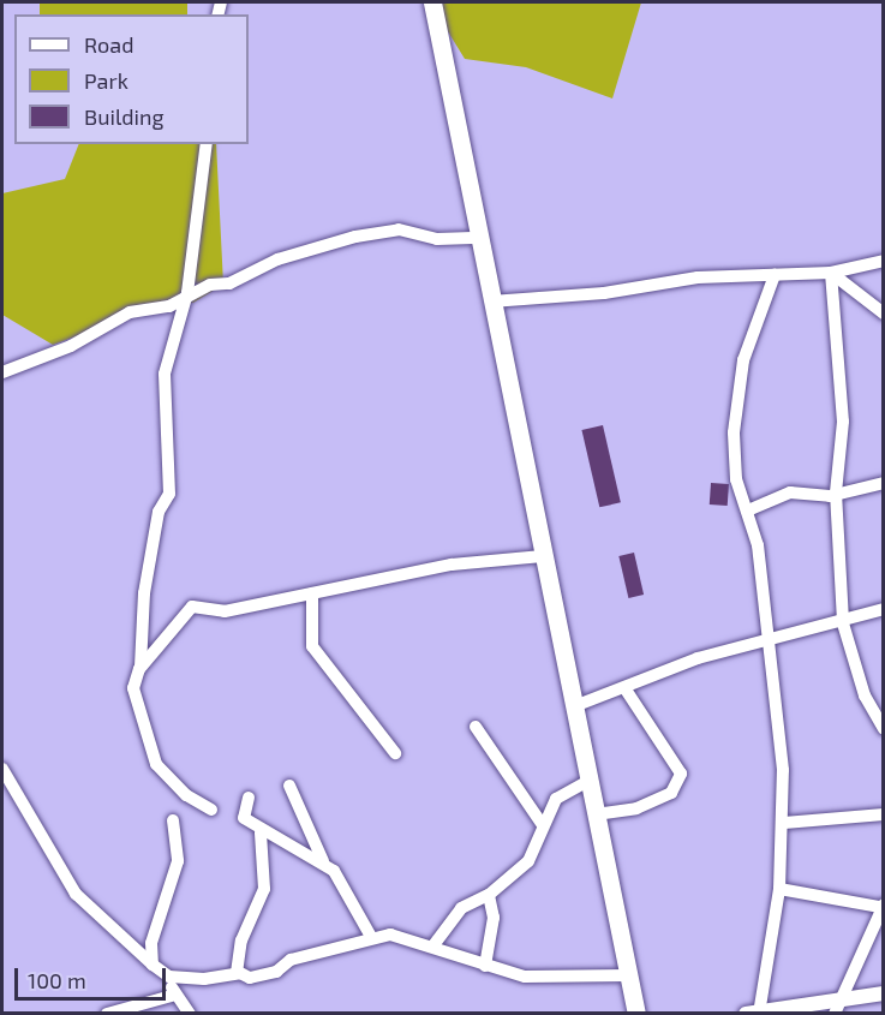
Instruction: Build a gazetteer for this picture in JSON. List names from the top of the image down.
{
  "legend": ["Road", "Park", "Building"],
  "scale_bar": "100 m"
}
